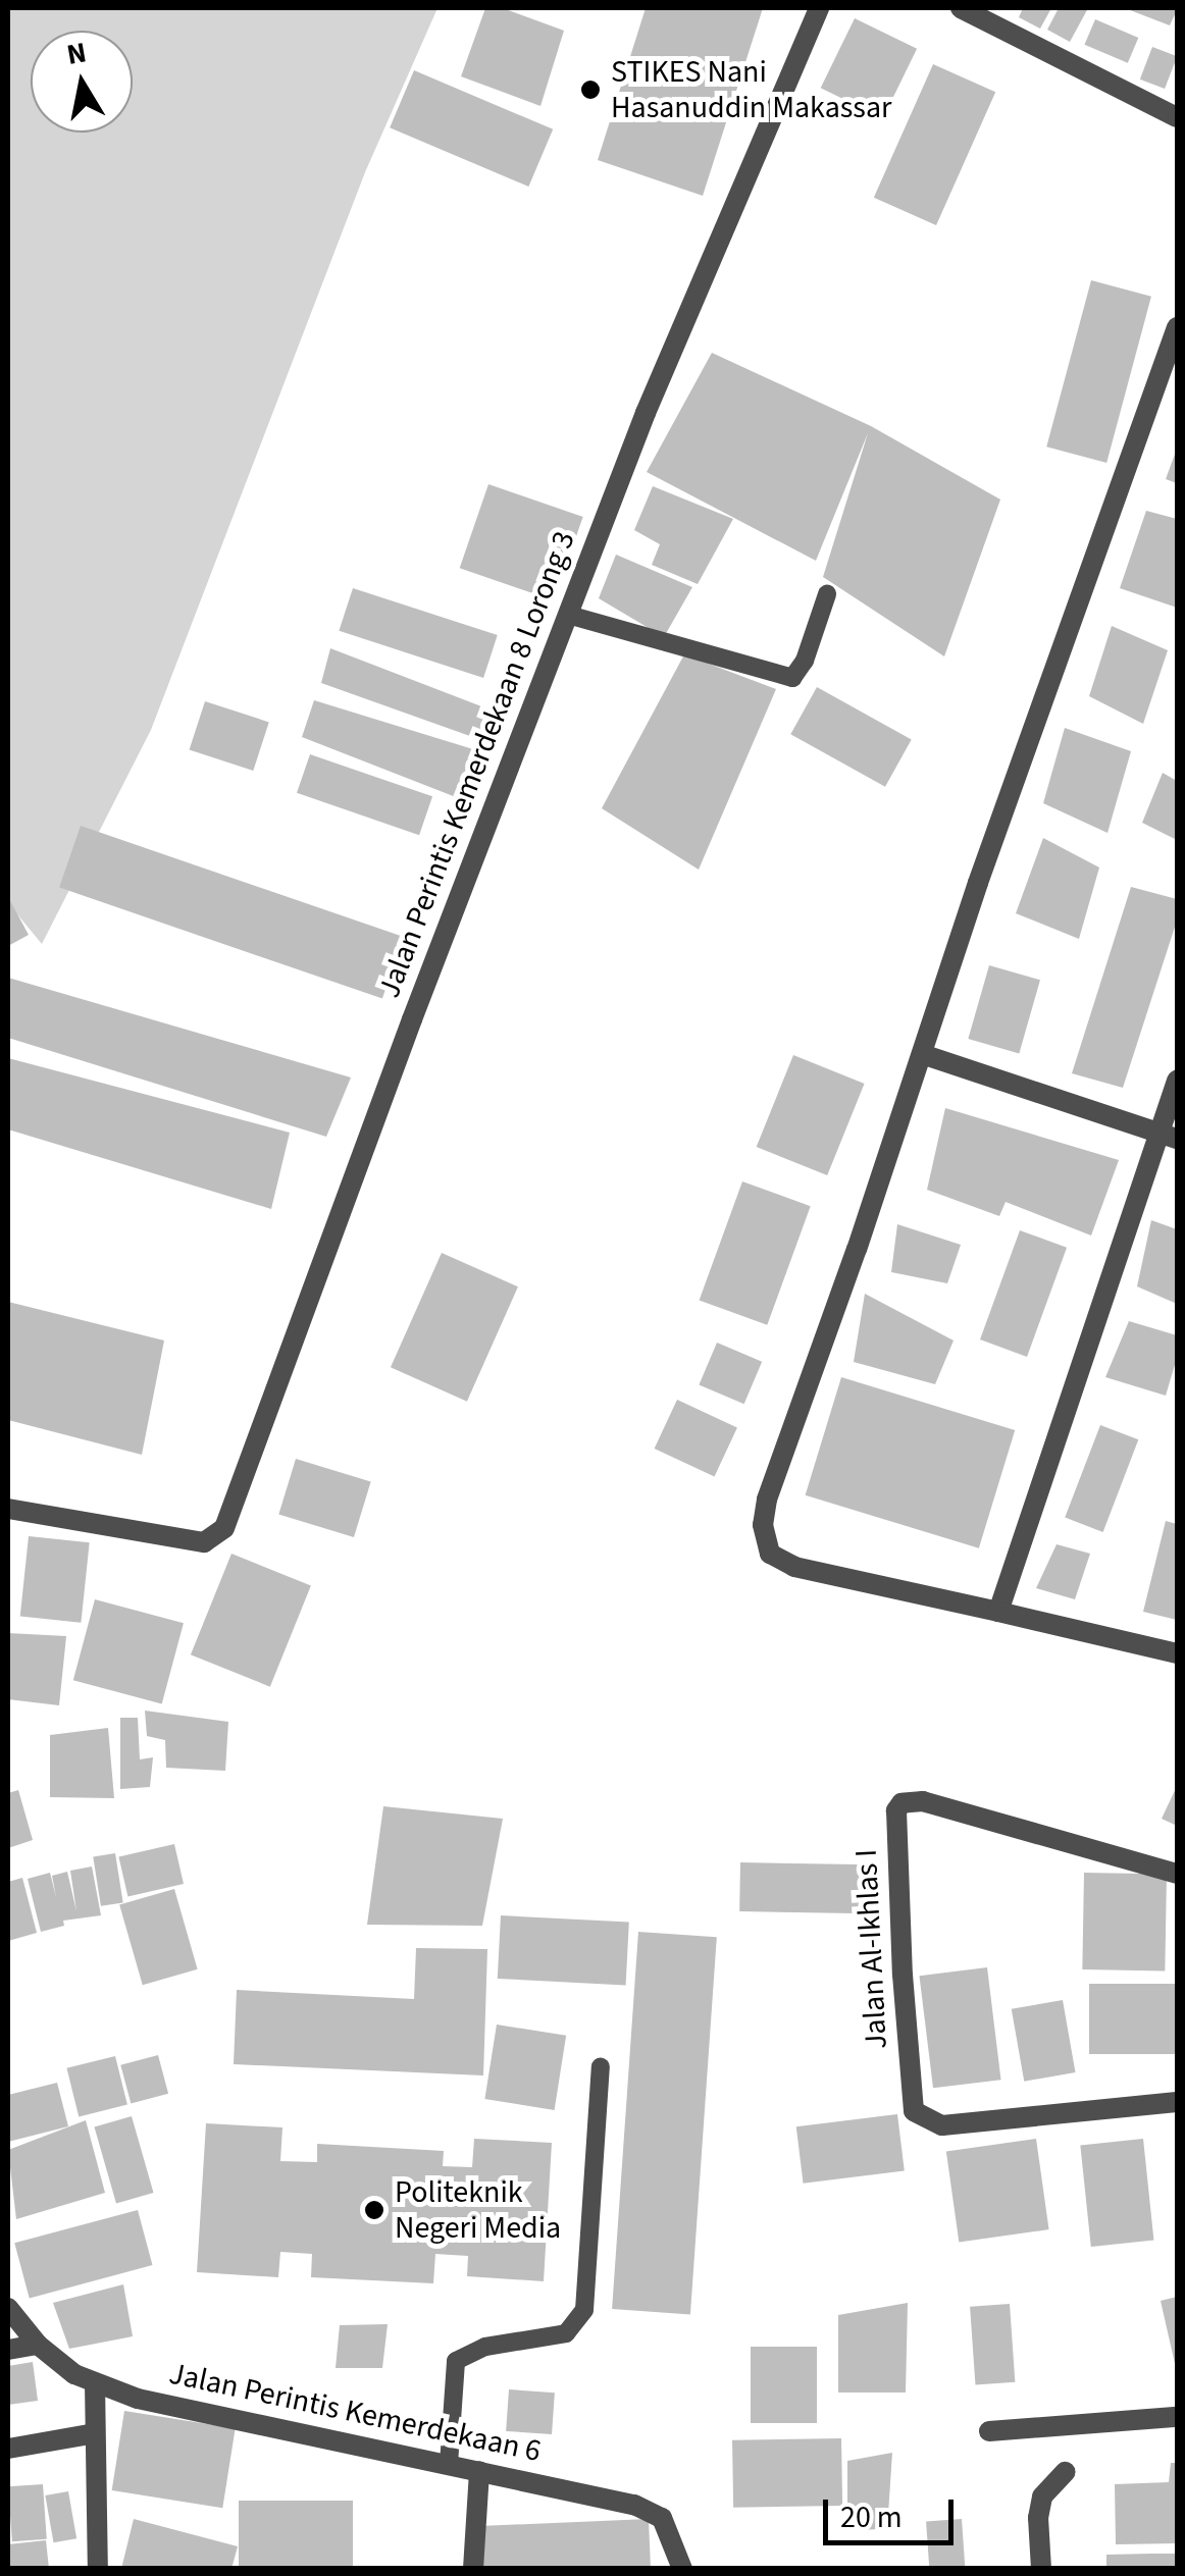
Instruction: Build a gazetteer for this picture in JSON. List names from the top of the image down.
{
  "streets": {
    "street": ["Jalan Perintis Kemerdekaan 8 Lorong 3", "Jalan Al-Ikhlas I", "Jalan Perintis Kemerdekaan 6"]
  },
  "places": ["STIKES Nani Hasanuddin Makassar", "Politeknik Negeri Media"],
  "scale_bar": "20 m",
  "north": "top"
}
